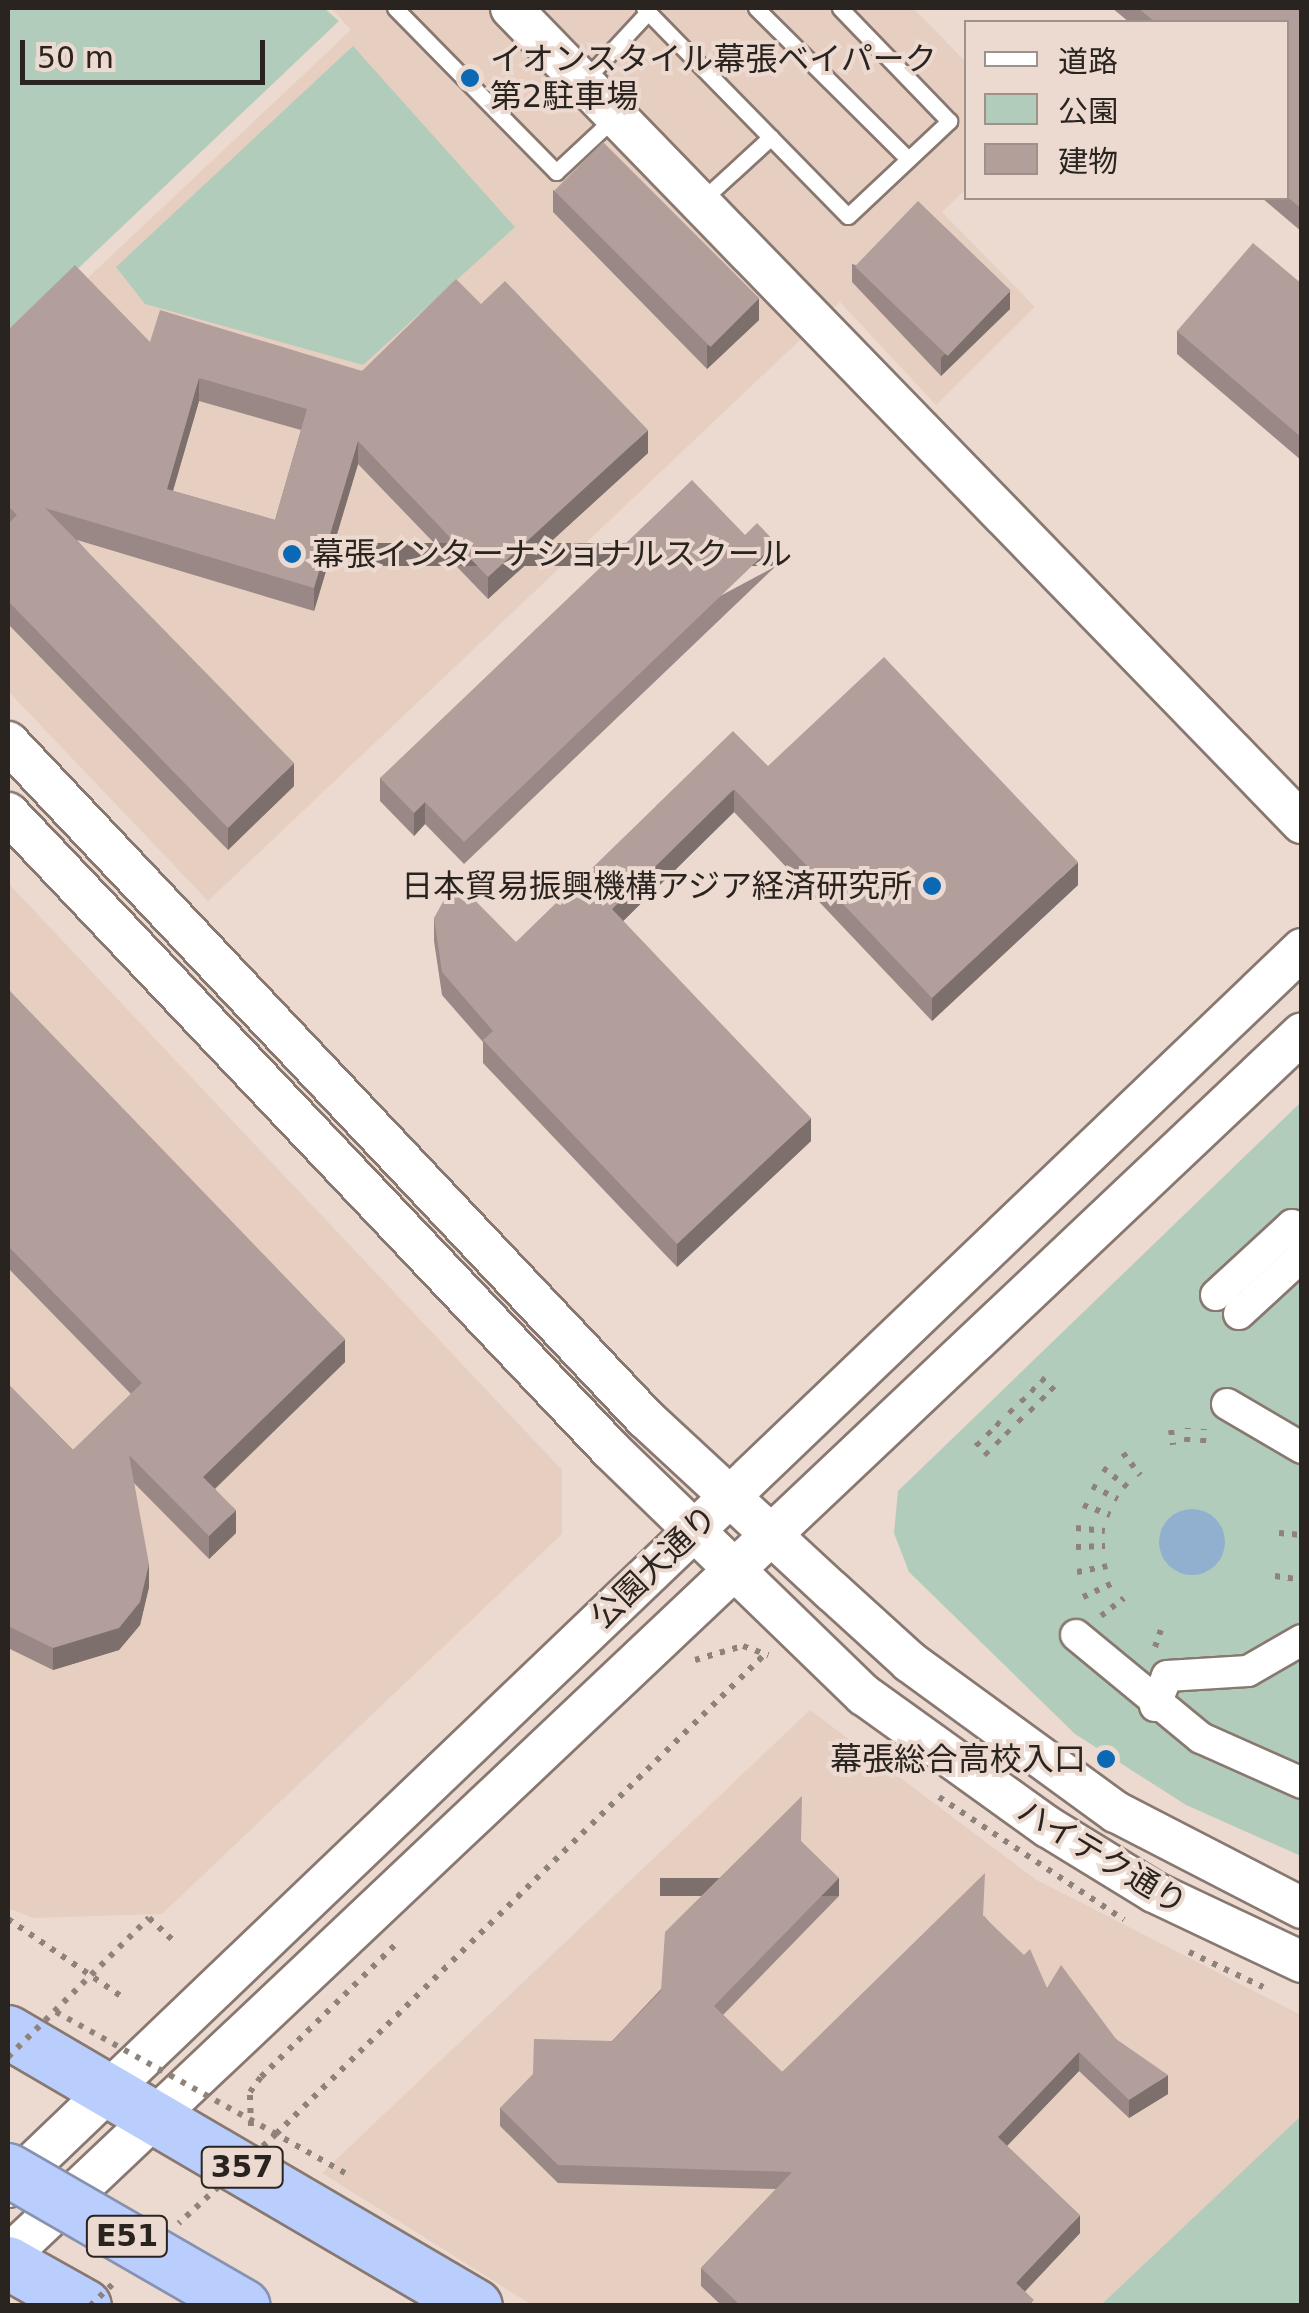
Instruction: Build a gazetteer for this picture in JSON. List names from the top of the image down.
{
  "streets": {
    "highway": ["357", "E51"],
    "street": ["公園大通り", "ハイテク通り"]
  },
  "crossings": [
    ["公園大通り", "ハイテク通り"],
    ["公園大通り", "357"],
    ["公園大通り", "E51"]
  ],
  "places": [
    "イオンスタイル幕張ベイパーク 第2駐車場",
    "幕張インターナショナルスクール",
    "日本貿易振興機構アジア経済研究所",
    "幕張総合高校入口"
  ],
  "legend": ["道路", "公園", "建物"],
  "scale_bar": "50 m"
}
